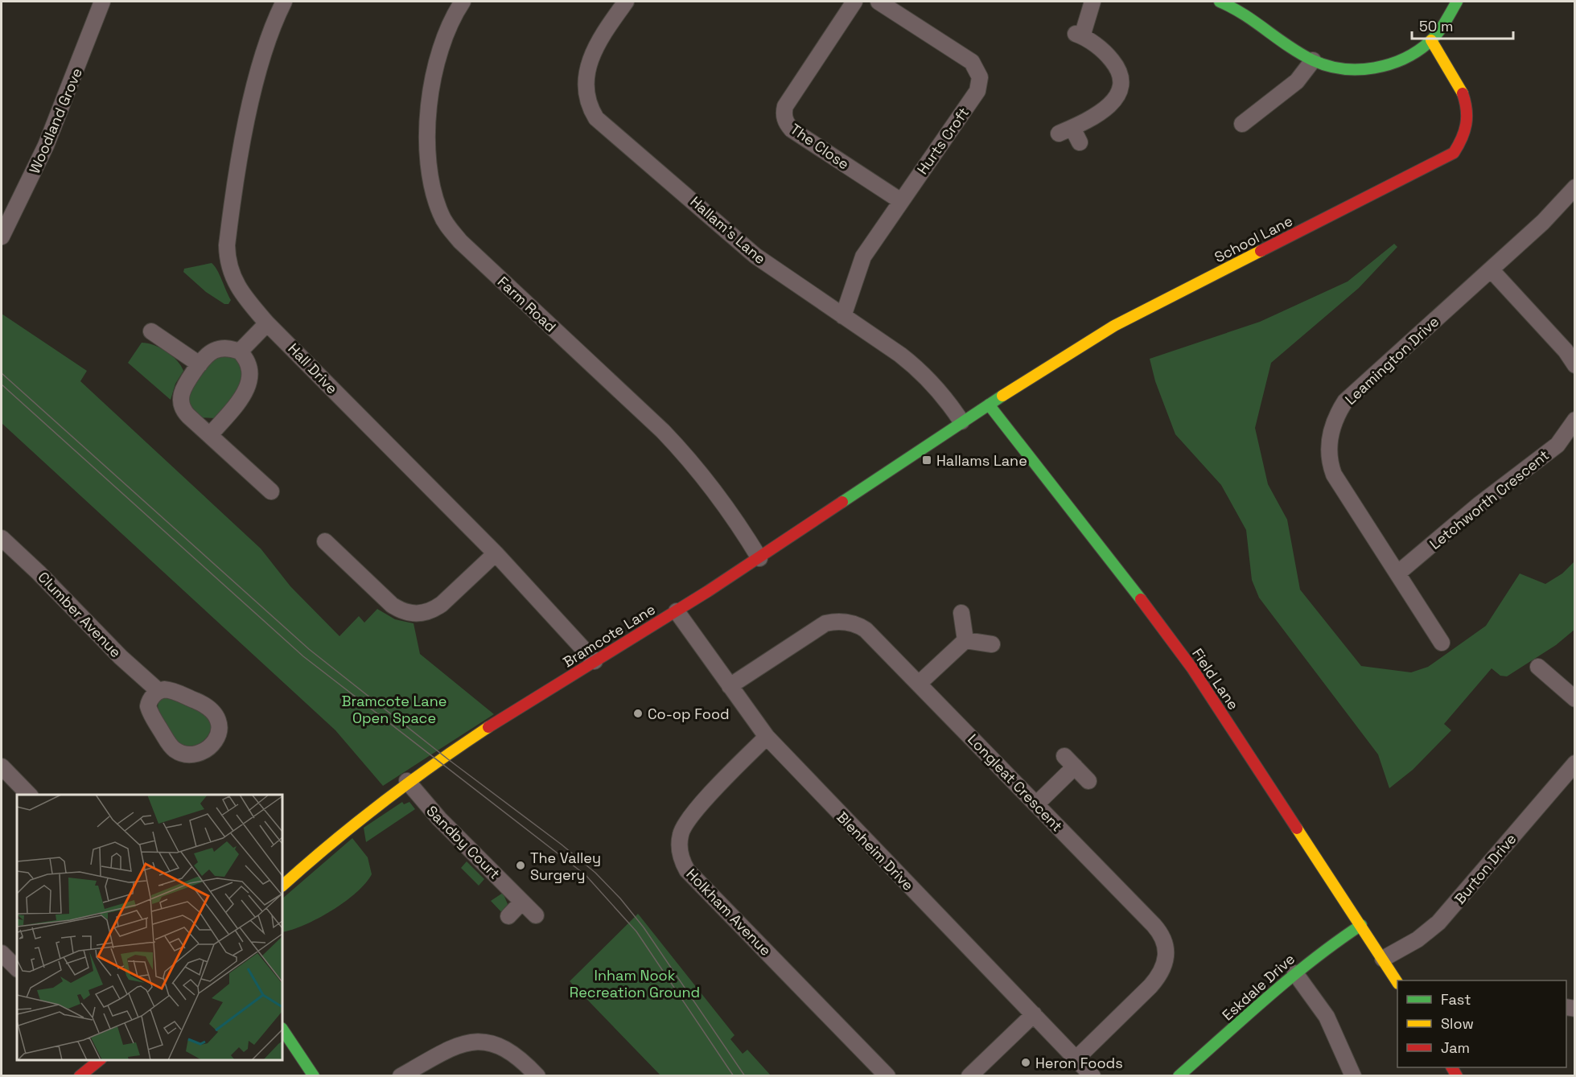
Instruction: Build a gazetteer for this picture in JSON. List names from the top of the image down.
{
  "streets": {
    "street": [
      "Woodland Grove",
      "Hurts Croft",
      "The Close",
      "Hallam's Lane",
      "School Lane",
      "Farm Road",
      "Leamington Drive",
      "Hall Drive",
      "Letchworth Crescent",
      "Clumber Avenue",
      "Bramcote Lane",
      "Field Lane",
      "Longleat Crescent",
      "Sandby Court",
      "Blenheim Drive",
      "Burton Drive",
      "Holkham Avenue",
      "Eskdale Drive"
    ]
  },
  "crossings": [
    ["Hurts Croft", "The Close"],
    ["Hurts Croft", "Hallam's Lane"],
    ["Hallam's Lane", "School Lane"],
    ["Hallam's Lane", "Bramcote Lane"],
    ["School Lane", "Bramcote Lane"],
    ["School Lane", "Field Lane"],
    ["Farm Road", "Bramcote Lane"],
    ["Leamington Drive", "Letchworth Crescent"],
    ["Hall Drive", "Bramcote Lane"],
    ["Bramcote Lane", "Sandby Court"],
    ["Bramcote Lane", "Blenheim Drive"],
    ["Field Lane", "Burton Drive"],
    ["Field Lane", "Eskdale Drive"],
    ["Longleat Crescent", "Blenheim Drive"],
    ["Blenheim Drive", "Holkham Avenue"]
  ],
  "parks": ["Bramcote Lane Open Space", "Inham Nook Recreation Ground"],
  "places": {
    "transit": ["Hallams Lane"],
    "other": ["Co-op Food", "The Valley Surgery", "Heron Foods"]
  },
  "legend": ["Fast", "Slow", "Jam"],
  "scale_bar": "50 m"
}
